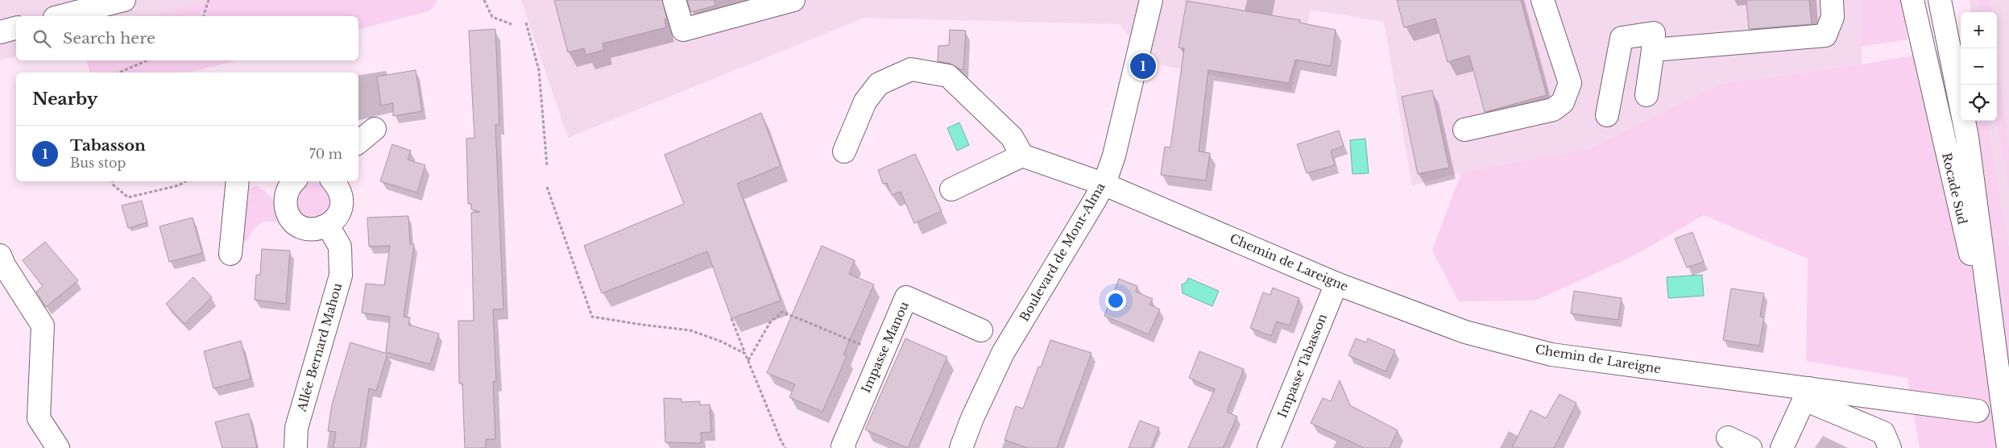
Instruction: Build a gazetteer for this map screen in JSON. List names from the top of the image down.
{
  "streets": {
    "street": [
      "Rocade Sud",
      "Boulevard de Mont-Alma",
      "Chemin de Lareigne",
      "Allée Bernard Mahou",
      "Impasse Manou",
      "Impasse Tabasson"
    ]
  },
  "crossings": [
    ["Boulevard de Mont-Alma", "Chemin de Lareigne"],
    ["Chemin de Lareigne", "Impasse Tabasson"]
  ],
  "page": {
    "map_buttons": ["+", "−"],
    "search": "Search here",
    "pins": "1",
    "heading": "Nearby",
    "list": [
      {
        "mark": "1",
        "name": "Tabasson",
        "note": "Bus stop",
        "value": "70 m"
      }
    ]
  }
}
